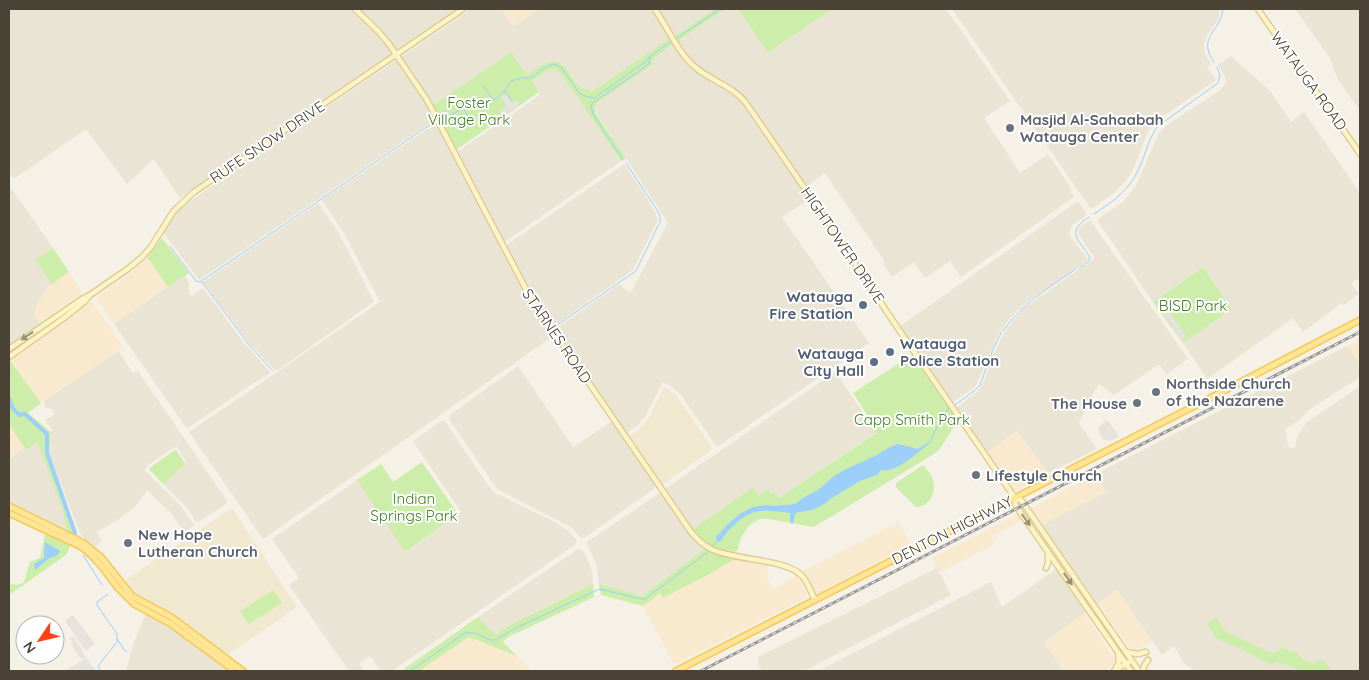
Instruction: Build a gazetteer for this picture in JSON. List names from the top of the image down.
{
  "streets": {
    "main road": [
      "WATAUGA ROAD",
      "RUFE SNOW DRIVE",
      "HIGHTOWER DRIVE",
      "STARNES ROAD",
      "DENTON HIGHWAY"
    ]
  },
  "crossings": [
    ["RUFE SNOW DRIVE", "STARNES ROAD"],
    ["HIGHTOWER DRIVE", "DENTON HIGHWAY"],
    ["STARNES ROAD", "DENTON HIGHWAY"]
  ],
  "parks": [
    "Foster Village Park",
    "BISD Park",
    "Capp Smith Park",
    "Indian Springs Park"
  ],
  "places": [
    "Masjid Al-Sahaabah Watauga Center",
    "Watauga Fire Station",
    "Watauga Police Station",
    "Watauga City Hall",
    "Northside Church of the Nazarene",
    "The House",
    "Lifestyle Church",
    "New Hope Lutheran Church"
  ],
  "north": "bottom left"
}
